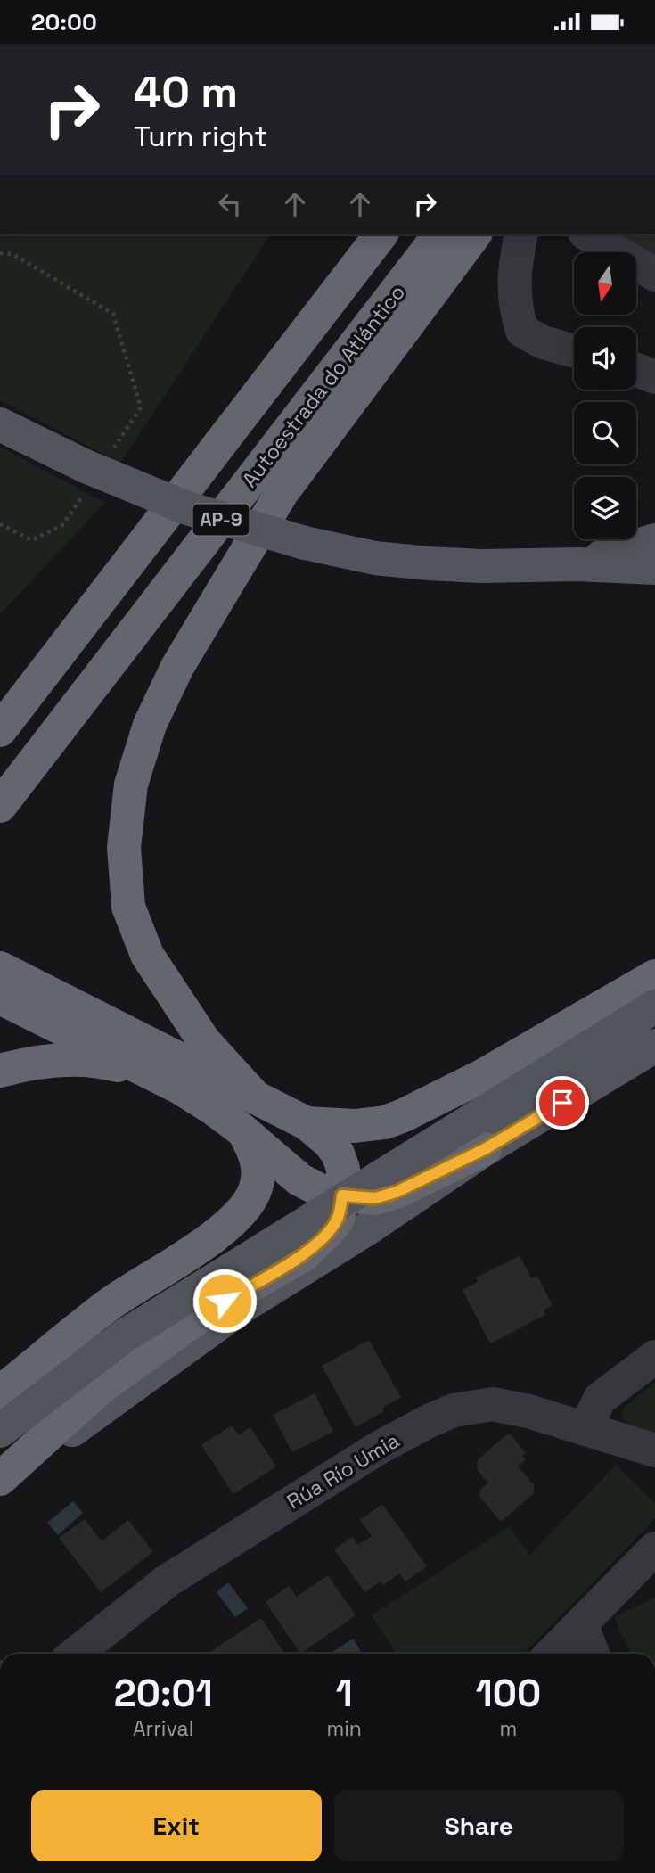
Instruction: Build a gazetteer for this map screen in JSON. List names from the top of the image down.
{
  "streets": {
    "highway": ["Autoestrada do Atlántico", "AP-9"],
    "street": ["Rúa Río Umia"]
  },
  "north": "bottom",
  "page": {
    "status": "20:00",
    "turn": ["40 m", "Turn right"],
    "eta": [
      "20:01",
      "Arrival",
      "1",
      "min",
      "100",
      "m"
    ],
    "buttons": ["Exit", "Share"]
  }
}
